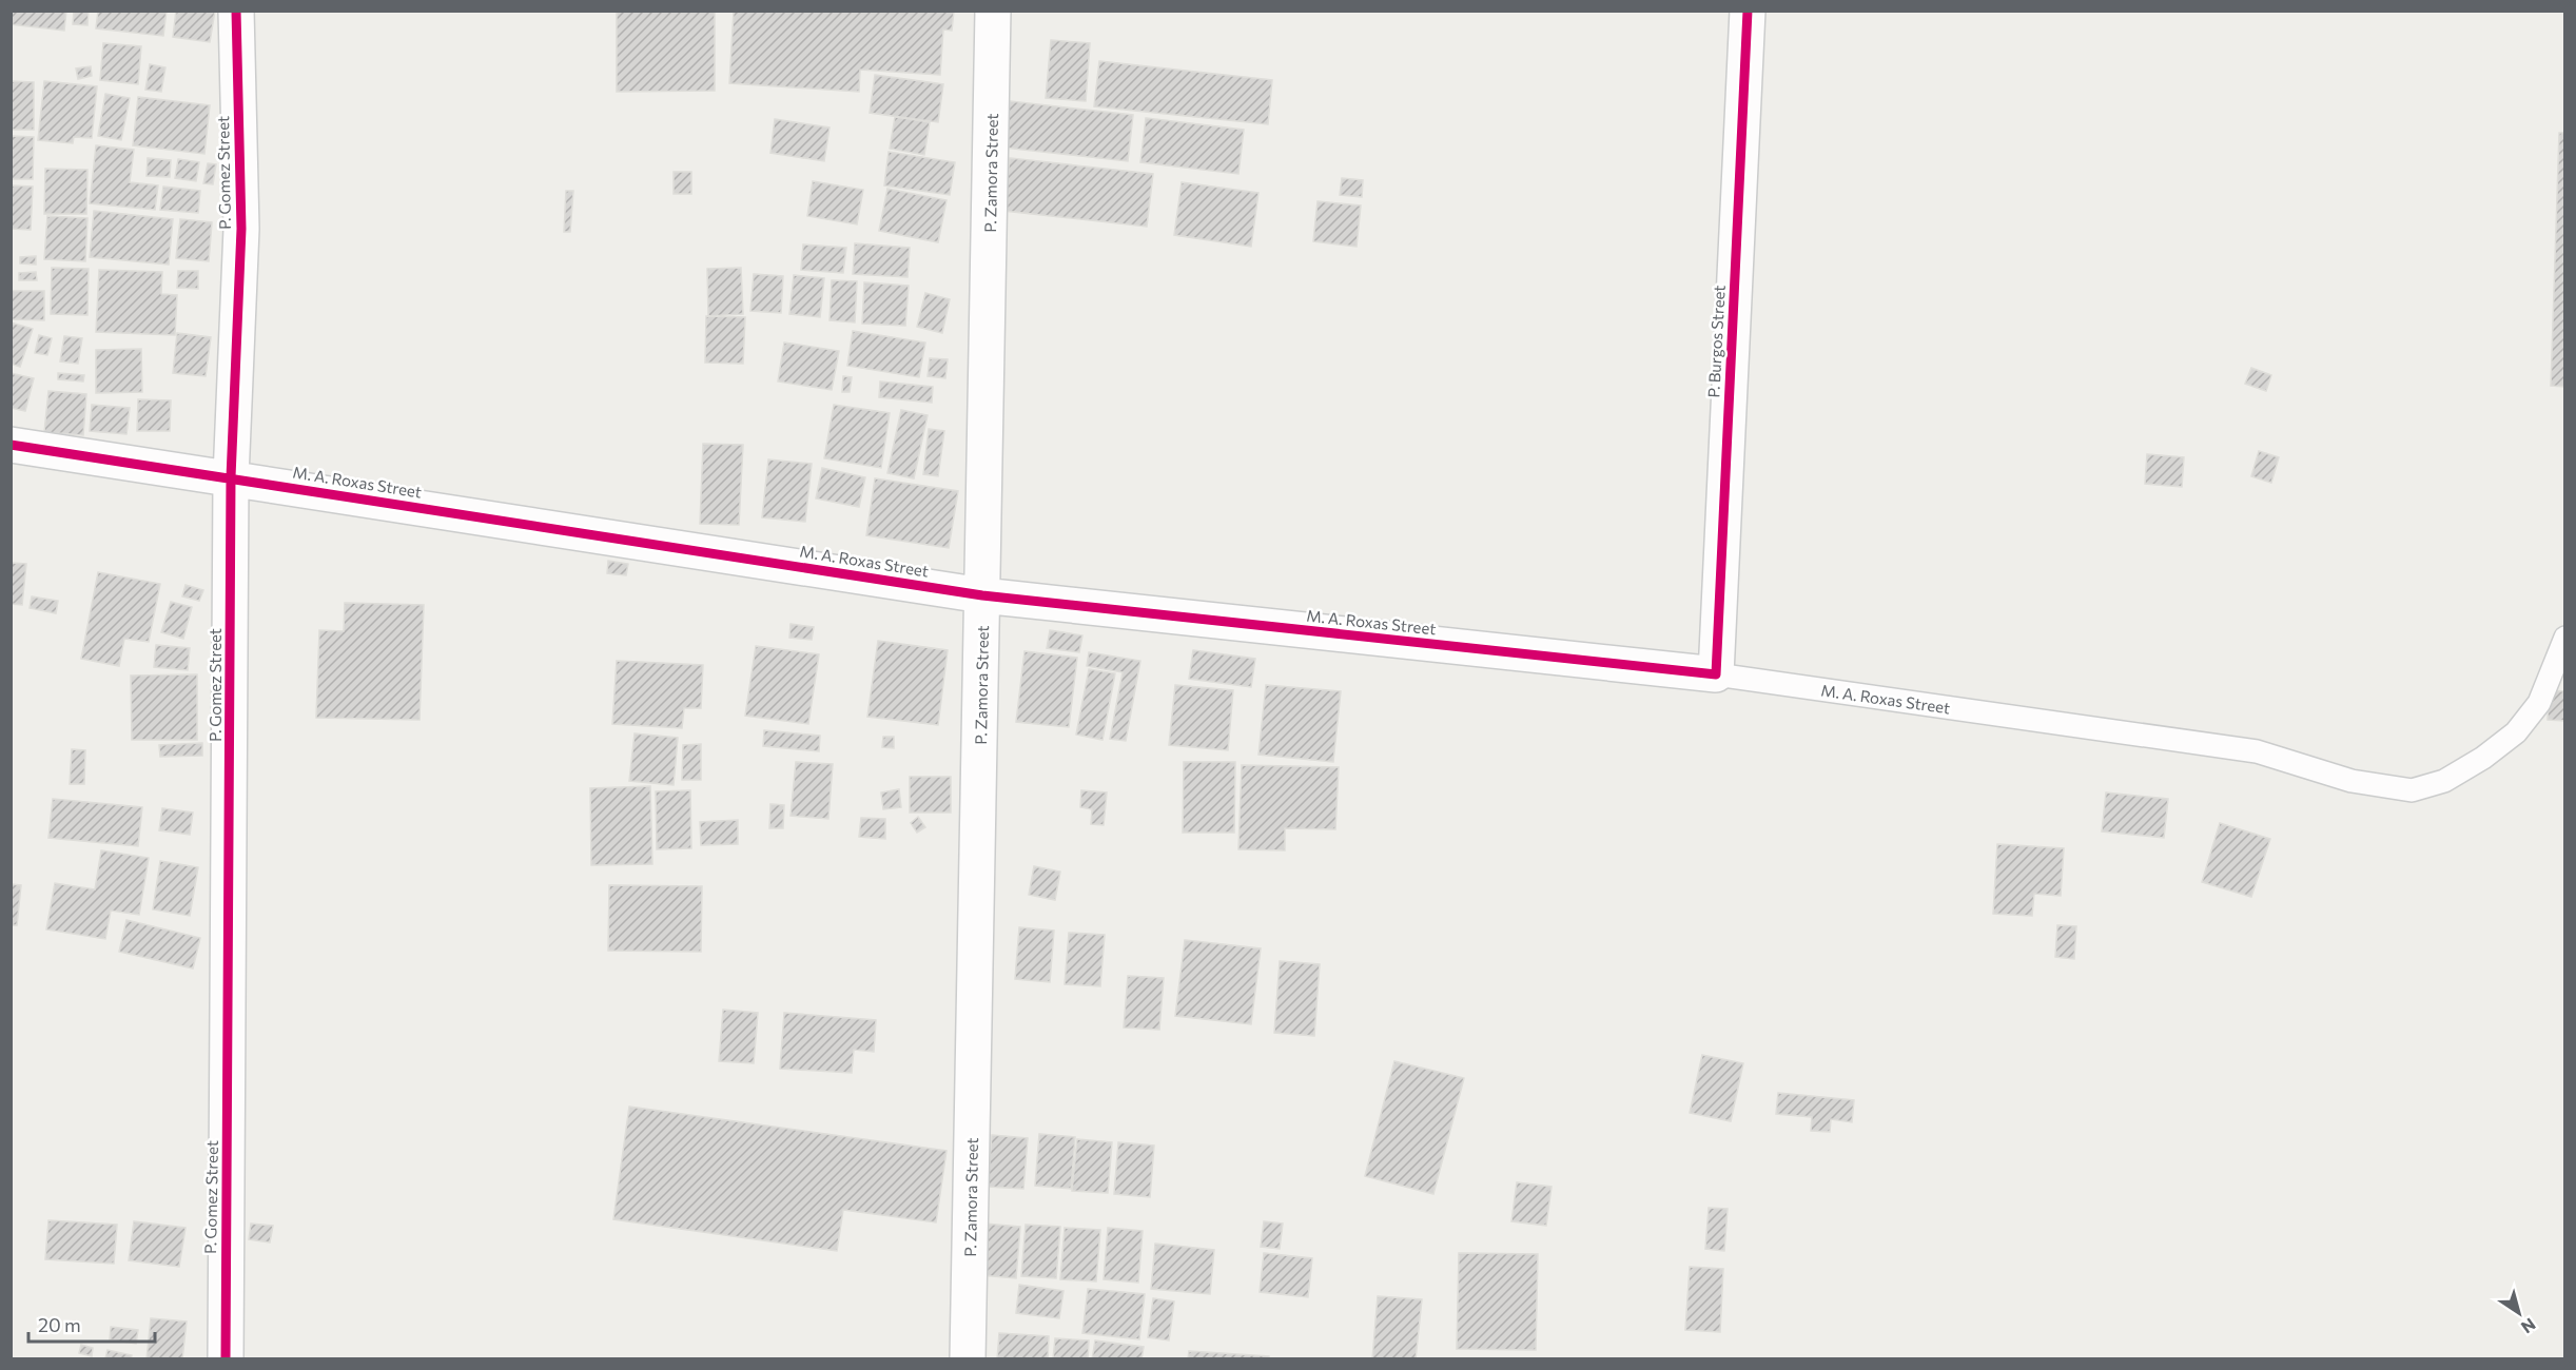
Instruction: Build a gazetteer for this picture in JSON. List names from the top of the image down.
{
  "streets": {
    "street": [
      "P. Gomez Street",
      "P. Zamora Street",
      "P. Burgos Street",
      "M. A. Roxas Street"
    ]
  },
  "crossings": [
    ["P. Gomez Street", "M. A. Roxas Street"],
    ["P. Zamora Street", "M. A. Roxas Street"],
    ["P. Burgos Street", "M. A. Roxas Street"]
  ],
  "scale_bar": "20 m",
  "north": "bottom right"
}
